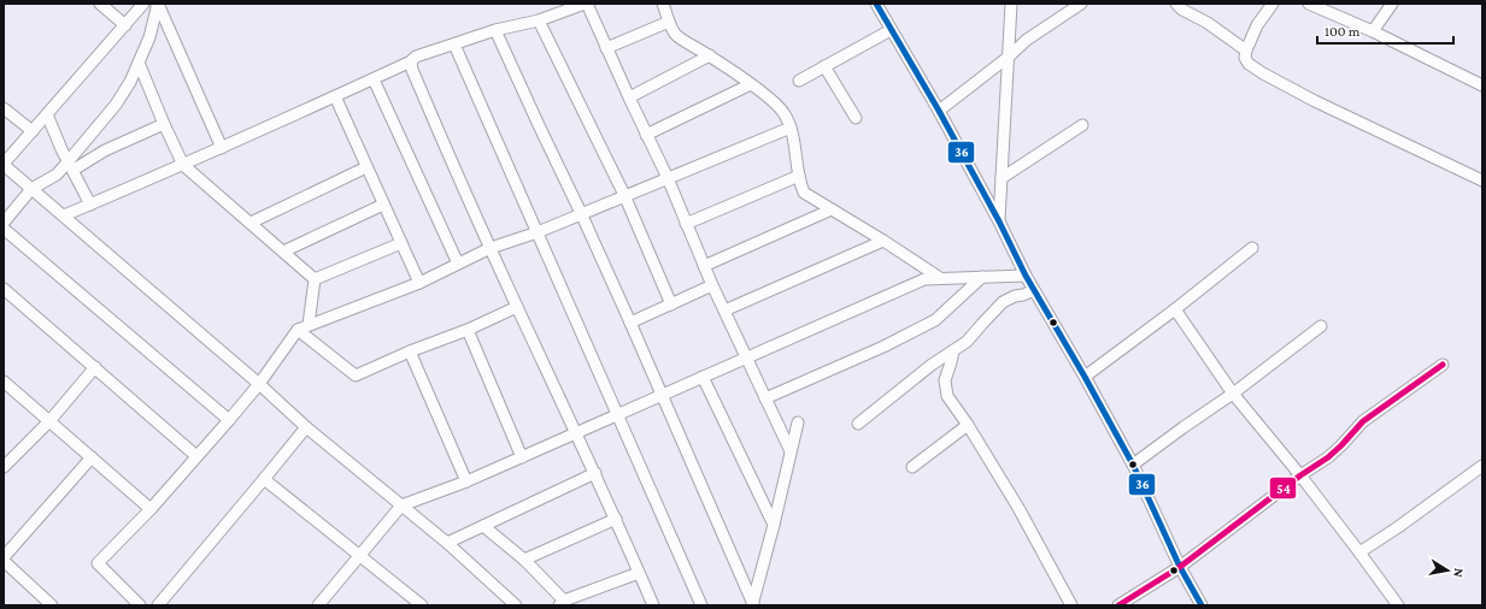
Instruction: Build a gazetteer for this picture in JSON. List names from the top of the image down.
{
  "lines": ["transit line 36", "transit line 54"],
  "scale_bar": "100 m",
  "north": "right"
}
